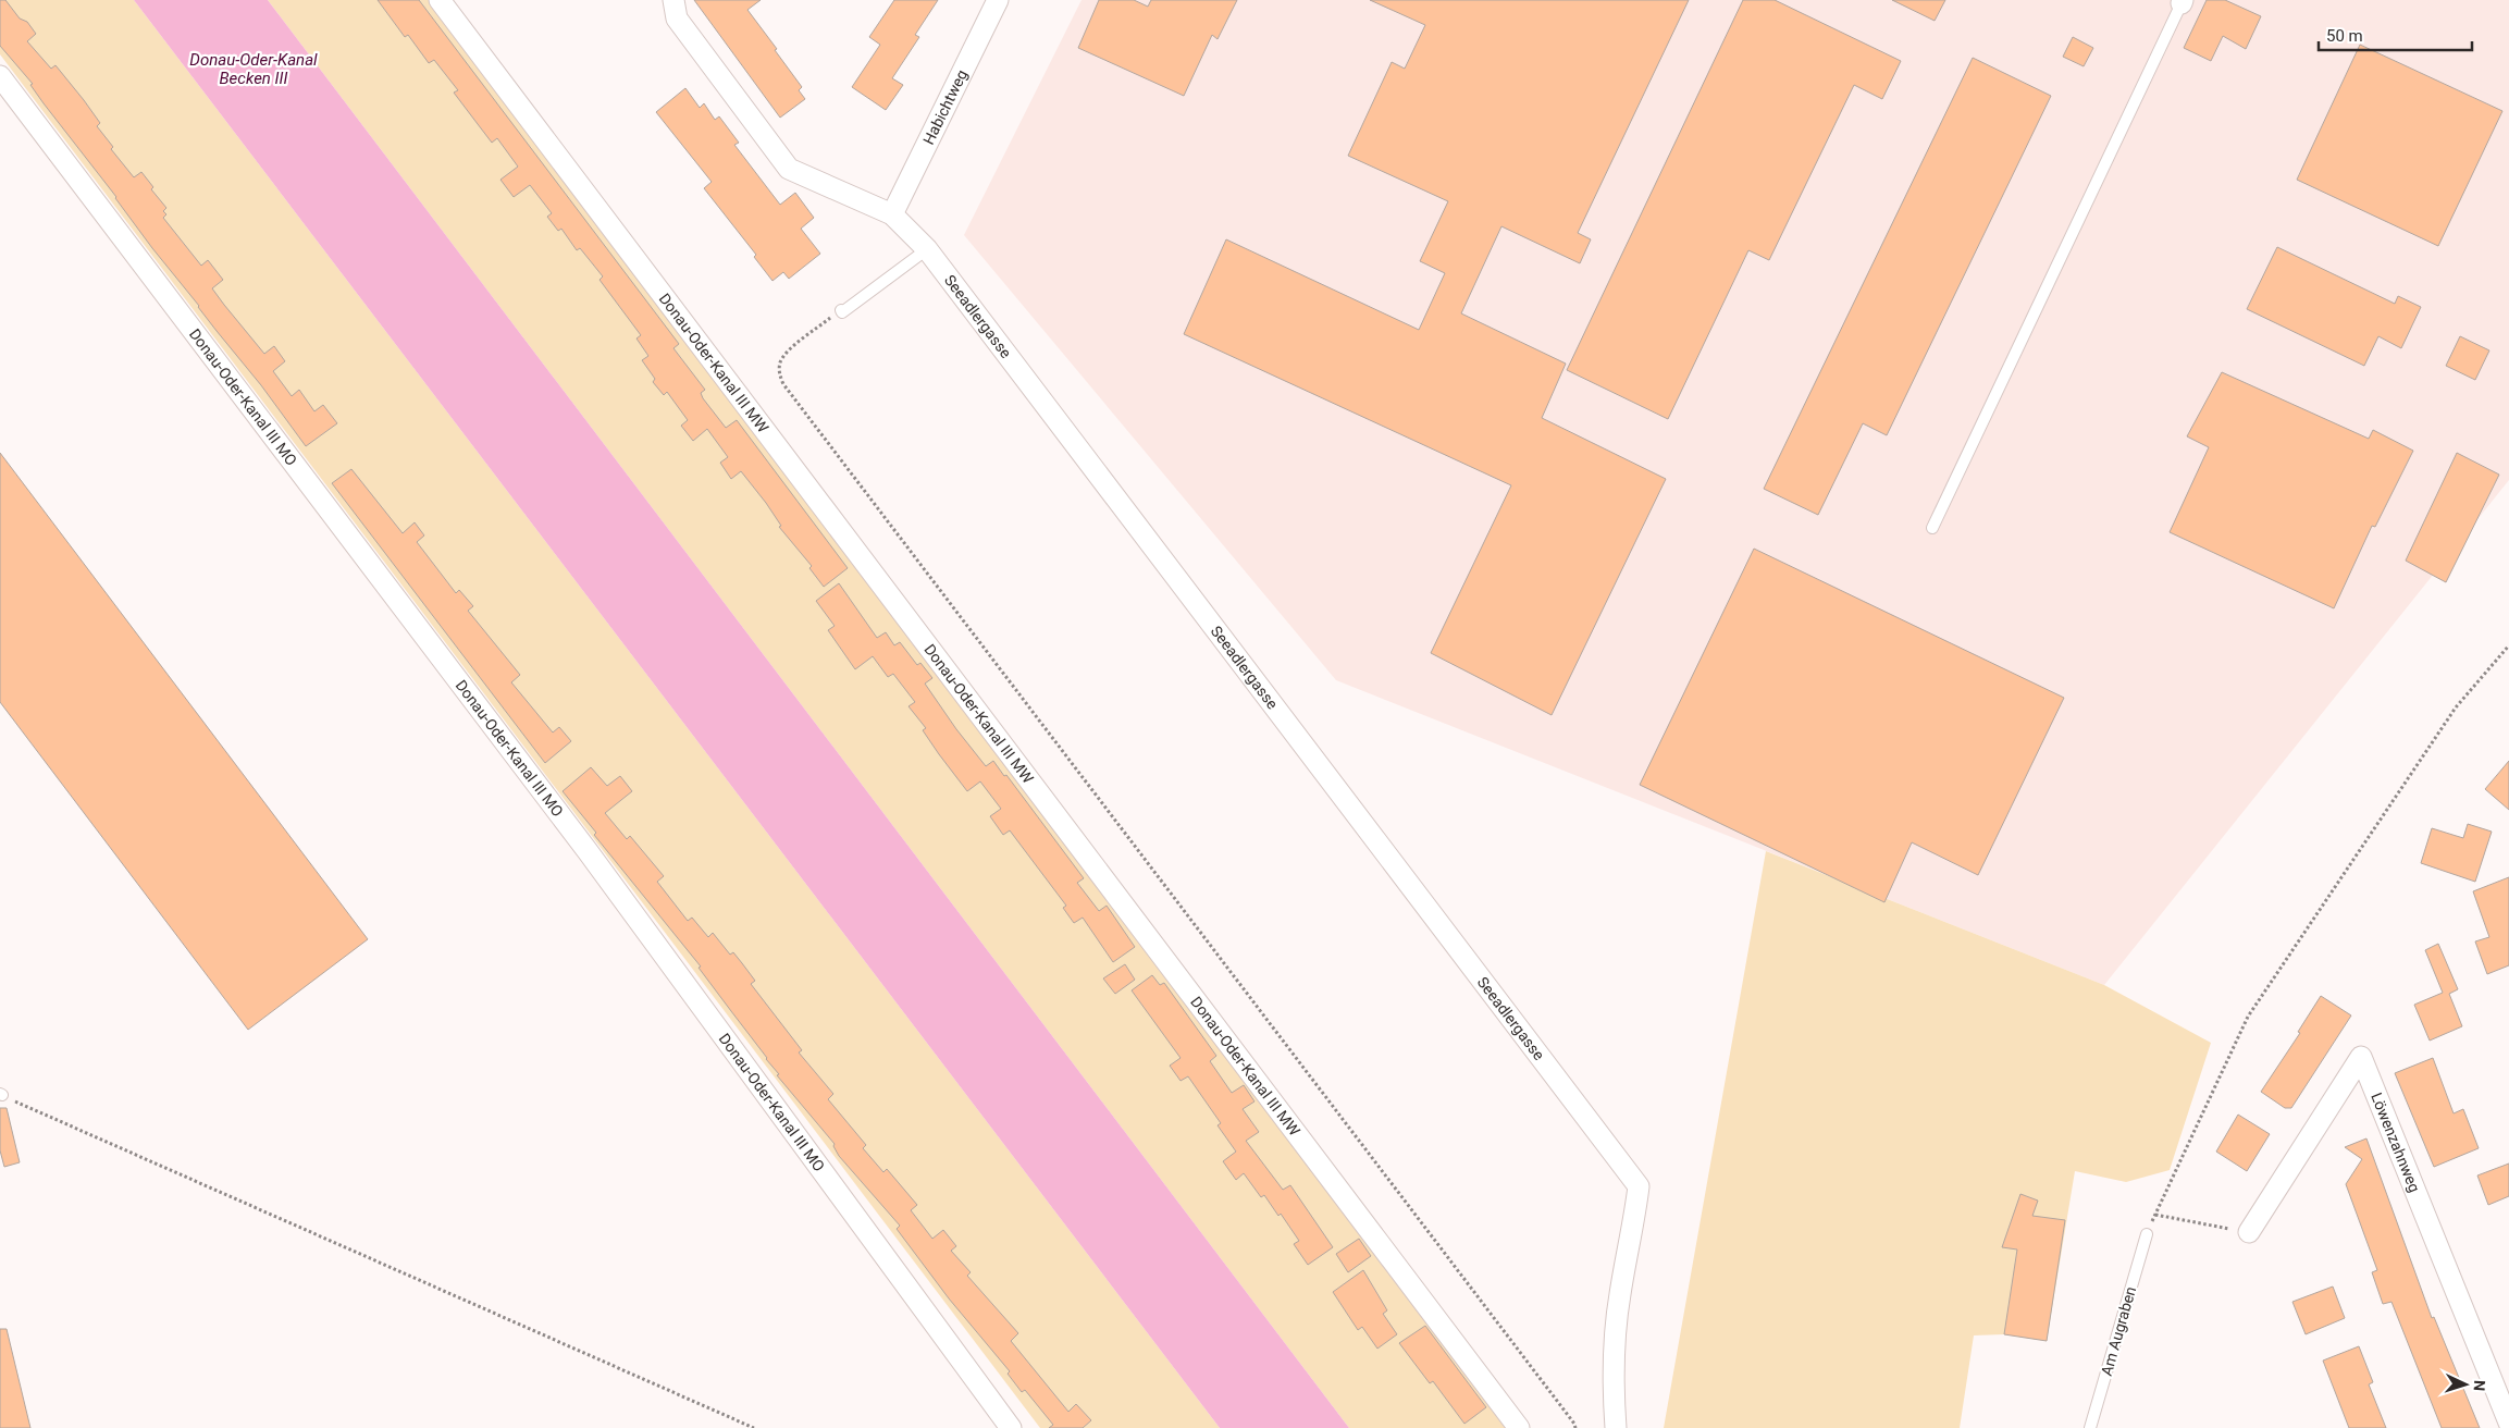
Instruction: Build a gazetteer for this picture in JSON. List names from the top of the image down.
{
  "streets": {
    "street": [
      "Habichtweg",
      "Seeadlergasse",
      "Donau-Oder-Kanal III MW",
      "Donau-Oder-Kanal III MO",
      "Löwenzahnweg"
    ],
    "lane": ["Am Augraben"]
  },
  "crossings": [
    ["Habichtweg", "Seeadlergasse"]
  ],
  "water": ["Donau-Oder-Kanal Becken III"],
  "scale_bar": "50 m",
  "north": "right"
}
